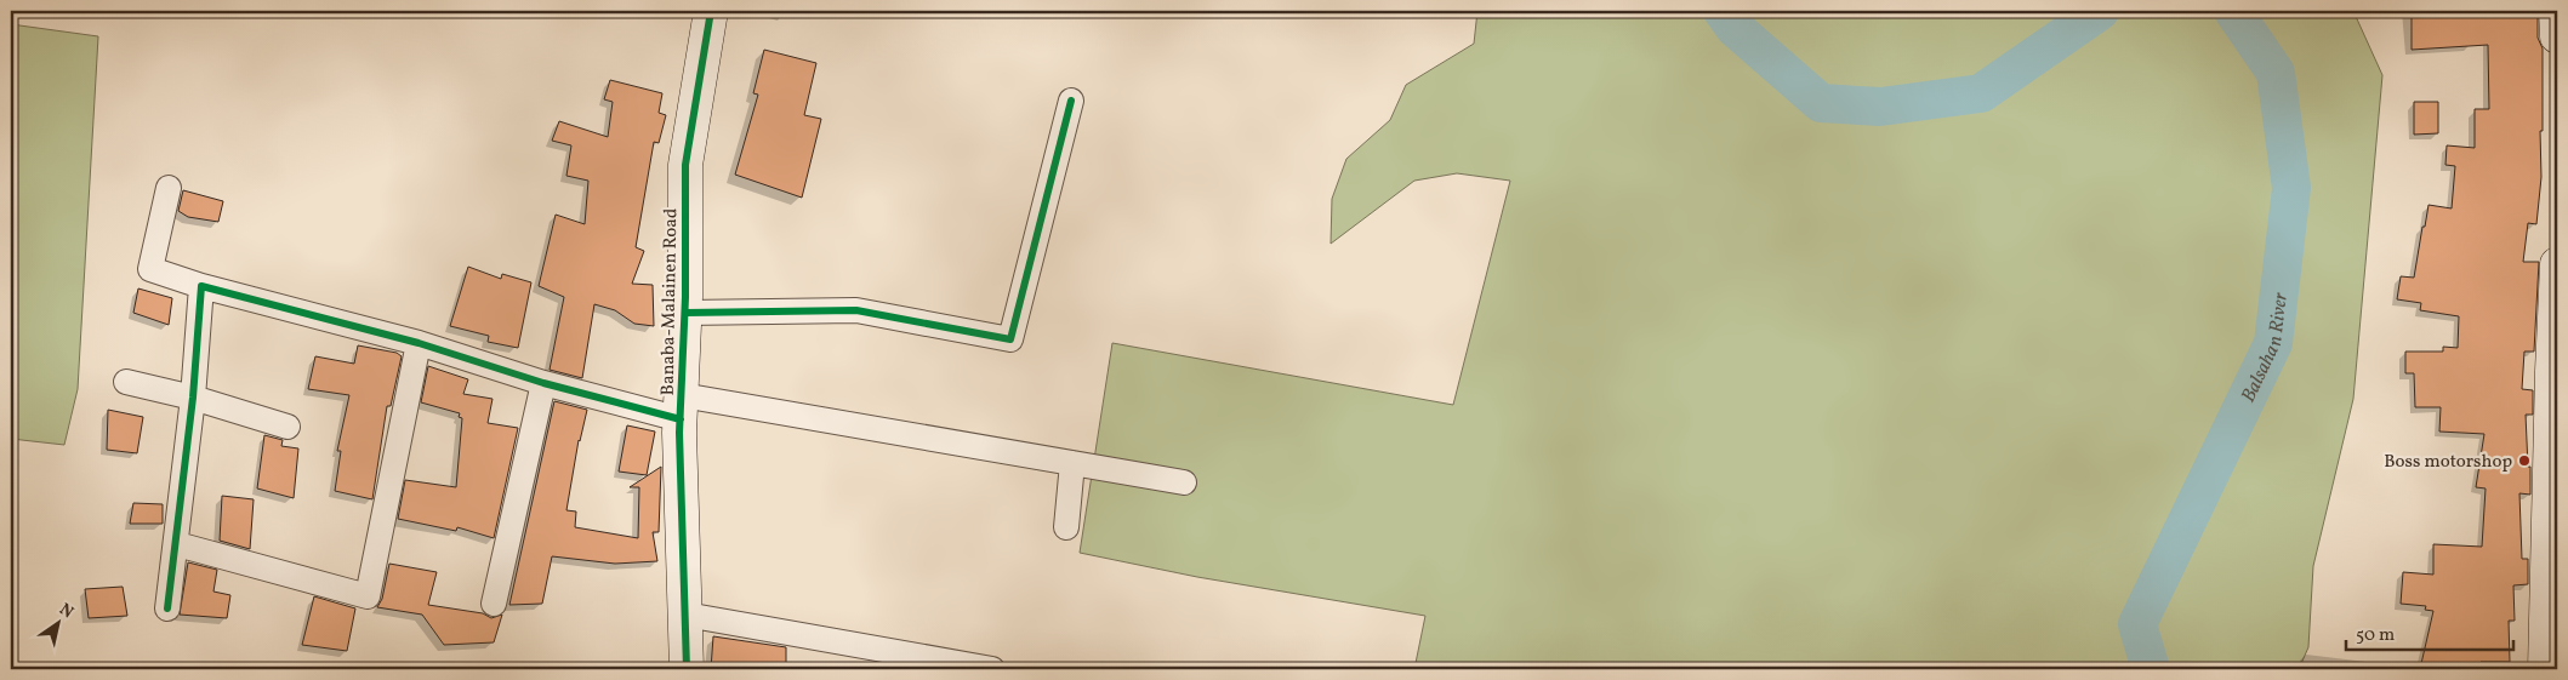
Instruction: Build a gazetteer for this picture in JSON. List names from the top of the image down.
{
  "streets": {
    "street": ["Banaba-Malainen Road"]
  },
  "water": ["Balsahan River"],
  "places": ["Boss motorshop"],
  "scale_bar": "50 m",
  "north": "top right"
}
